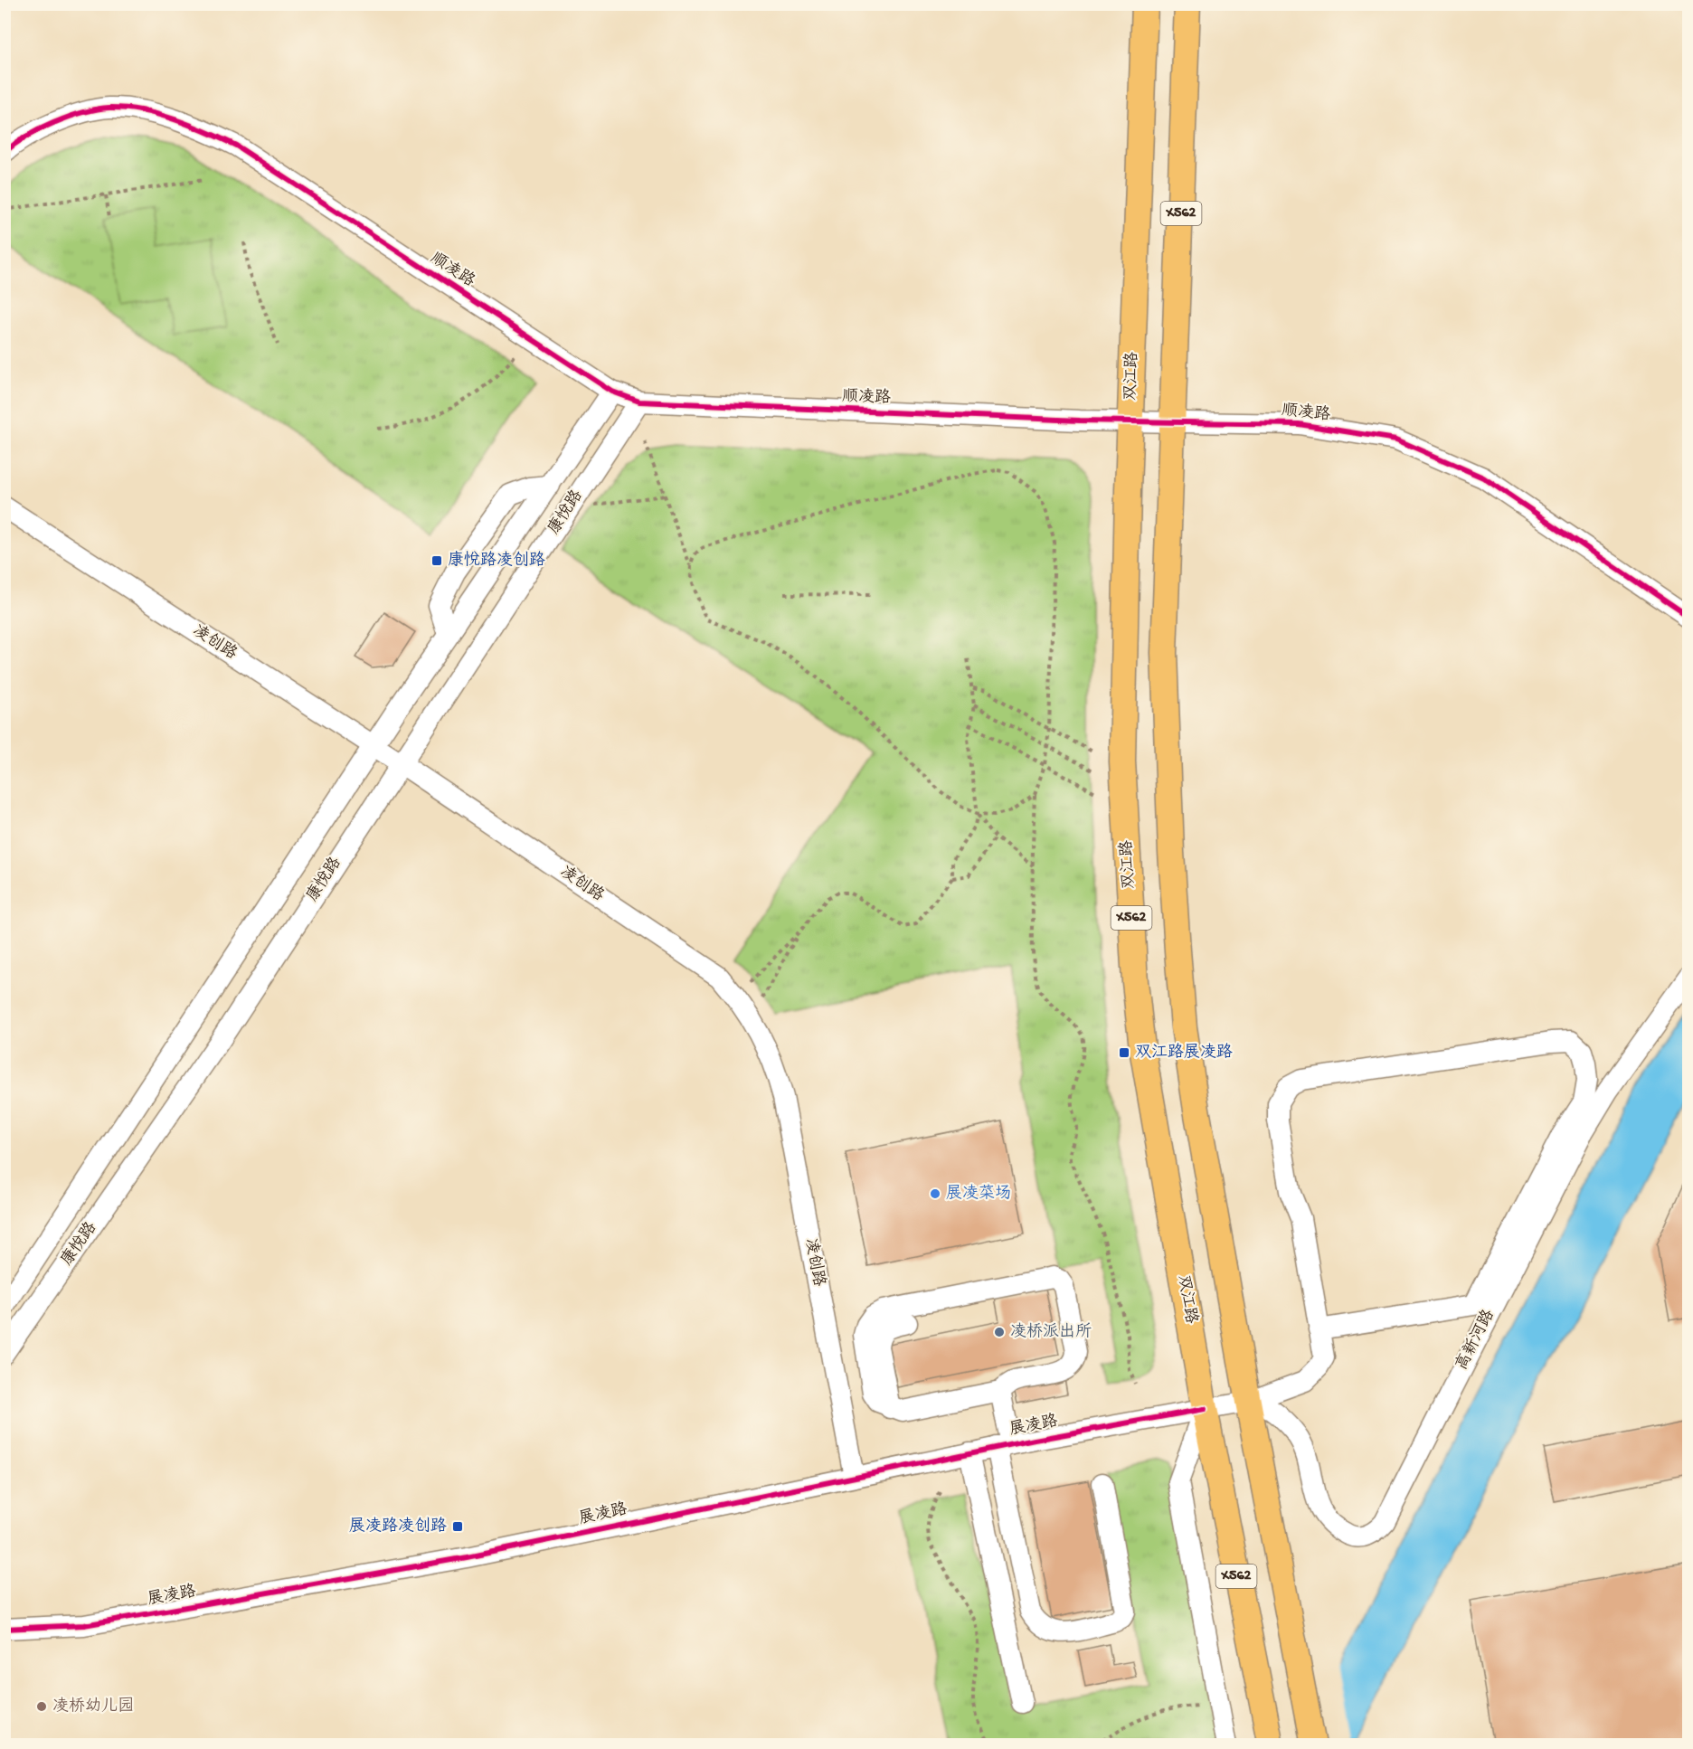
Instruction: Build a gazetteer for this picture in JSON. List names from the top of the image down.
{
  "streets": {
    "main road": ["X562", "双江路"],
    "street": [
      "顺凌路",
      "康悦路",
      "凌创路",
      "高新河路",
      "展凌路"
    ]
  },
  "crossings": [
    ["X562", "顺凌路"],
    ["X562", "高新河路"],
    ["X562", "展凌路"],
    ["顺凌路", "双江路"],
    ["顺凌路", "康悦路"],
    ["双江路", "展凌路"],
    ["康悦路", "凌创路"],
    ["凌创路", "展凌路"],
    ["高新河路", "展凌路"]
  ],
  "places": {
    "transit": ["康悦路凌创路", "双江路展凌路", "展凌路凌创路"],
    "other": ["展凌菜场", "凌桥派出所", "凌桥幼儿园"]
  }
}
